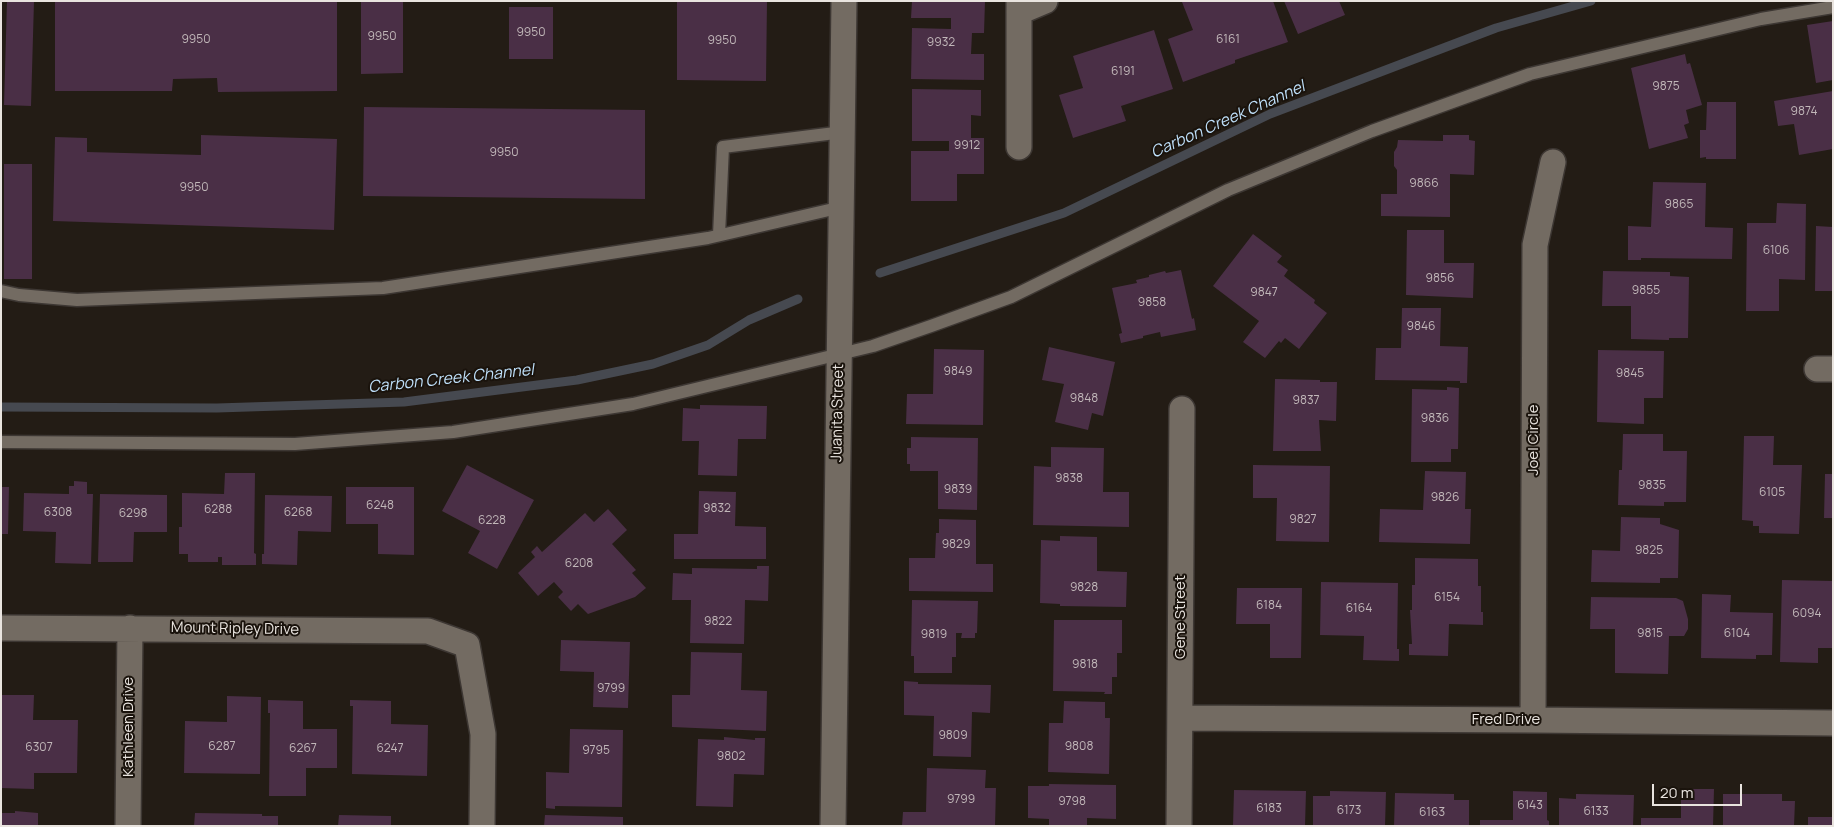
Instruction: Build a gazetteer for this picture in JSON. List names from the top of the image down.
{
  "streets": {
    "street": [
      "Juanita Street",
      "Joel Circle",
      "Gene Street",
      "Mount Ripley Drive",
      "Fred Drive",
      "Kathleen Drive"
    ]
  },
  "crossings": [
    ["Joel Circle", "Fred Drive"],
    ["Gene Street", "Fred Drive"],
    ["Mount Ripley Drive", "Kathleen Drive"]
  ],
  "water": ["Carbon Creek Channel"],
  "house_numbers": [
    "9950",
    "9950",
    "9950",
    "6161",
    "9950",
    "9932",
    "6191",
    "9875",
    "9874",
    "9912",
    "9950",
    "9866",
    "9950",
    "9865",
    "6106",
    "9856",
    "9855",
    "9847",
    "9858",
    "9846",
    "9849",
    "9845",
    "9848",
    "9837",
    "9836",
    "9838",
    "9835",
    "9839",
    "6105",
    "9826",
    "6248",
    "9832",
    "6288",
    "6308",
    "6268",
    "6298",
    "9827",
    "6228",
    "9829",
    "9825",
    "6208",
    "9828",
    "6154",
    "6184",
    "6164",
    "6094",
    "9822",
    "9815",
    "6104",
    "9819",
    "9818",
    "9799",
    "9809",
    "6287",
    "9808",
    "6307",
    "6267",
    "6247",
    "9795",
    "9802",
    "9799",
    "9798",
    "6143",
    "6183",
    "6173",
    "6133",
    "6163"
  ],
  "scale_bar": "20 m"
}
